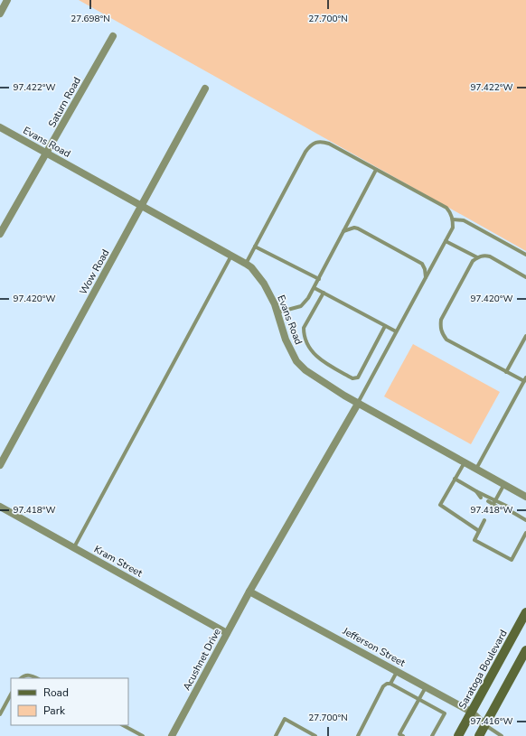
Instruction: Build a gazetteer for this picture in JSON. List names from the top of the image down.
{
  "streets": {
    "main road": ["Saratoga Boulevard"],
    "street": [
      "Saturn Road",
      "Evans Road",
      "Wow Road",
      "Kram Street",
      "Jefferson Street",
      "Acushnet Drive"
    ]
  },
  "crossings": [
    ["Saturn Road", "Evans Road"],
    ["Evans Road", "Wow Road"],
    ["Evans Road", "Acushnet Drive"],
    ["Kram Street", "Acushnet Drive"],
    ["Jefferson Street", "Acushnet Drive"],
    ["Jefferson Street", "Saratoga Boulevard"]
  ],
  "legend": ["Road", "Park"],
  "coordinates": [
    "27.698°N",
    "27.700°N",
    "97.422°W",
    "97.420°W",
    "97.418°W",
    "97.416°W"
  ]
}
